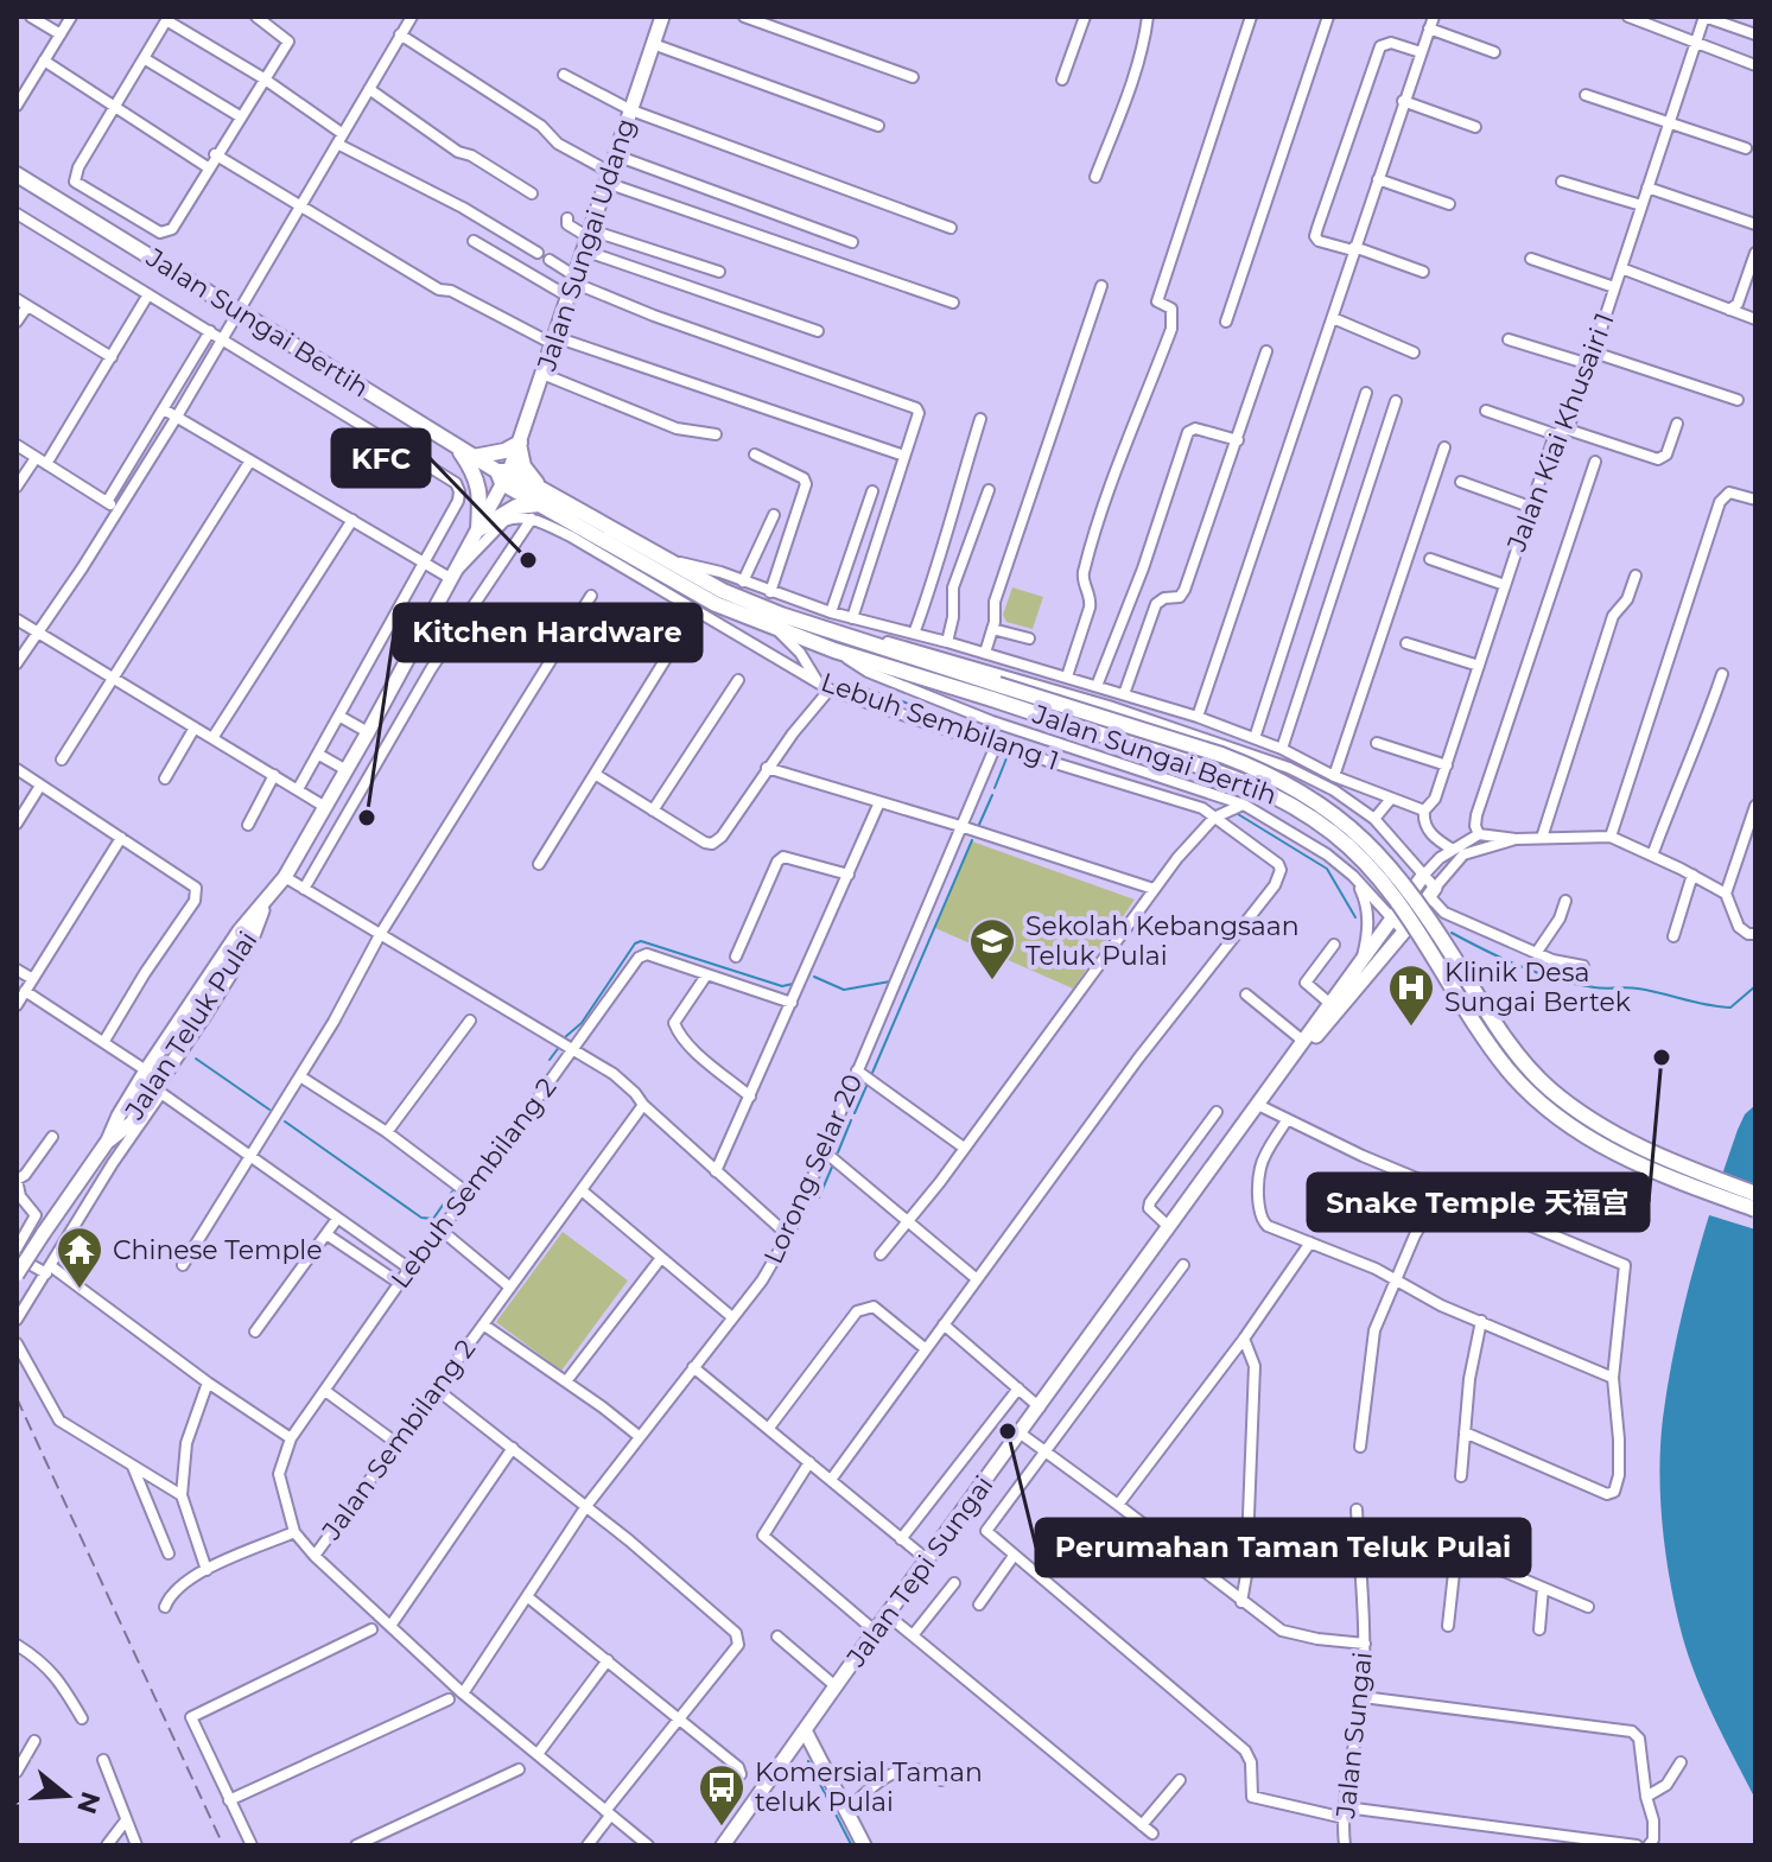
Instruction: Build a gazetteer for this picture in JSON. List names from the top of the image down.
{
  "streets": {
    "main road": [
      "Jalan Sungai Udang",
      "Jalan Sungai Bertih",
      "Jalan Teluk Pulai",
      "Jalan Tepi Sungai"
    ],
    "street": [
      "Jalan Kiai Khusairi 1",
      "Lebuh Sembilang 1",
      "Lorong Selar 20",
      "Lebuh Sembilang 2",
      "Jalan Sembilang 2",
      "Jalan Sungai"
    ]
  },
  "crossings": [
    ["Jalan Sungai Udang", "Jalan Sungai Bertih"],
    ["Jalan Sungai Udang", "Jalan Teluk Pulai"],
    ["Jalan Sungai Bertih", "Lebuh Sembilang 1"],
    ["Jalan Sungai Bertih", "Jalan Teluk Pulai"],
    ["Lebuh Sembilang 1", "Lorong Selar 20"],
    ["Lorong Selar 20", "Jalan Sembilang 2"],
    ["Lebuh Sembilang 2", "Jalan Sembilang 2"]
  ],
  "places": {
    "other": [
      "KFC",
      "Kitchen Hardware",
      "Snake Temple 天福宫",
      "Perumahan Taman Teluk Pulai"
    ],
    "school or university": ["Sekolah Kebangsaan Teluk Pulai"],
    "hospital": ["Klinik Desa Sungai Bertek"],
    "temple": ["Chinese Temple"],
    "bus stop": ["Komersial Taman teluk Pulai"]
  },
  "north": "right"
}
